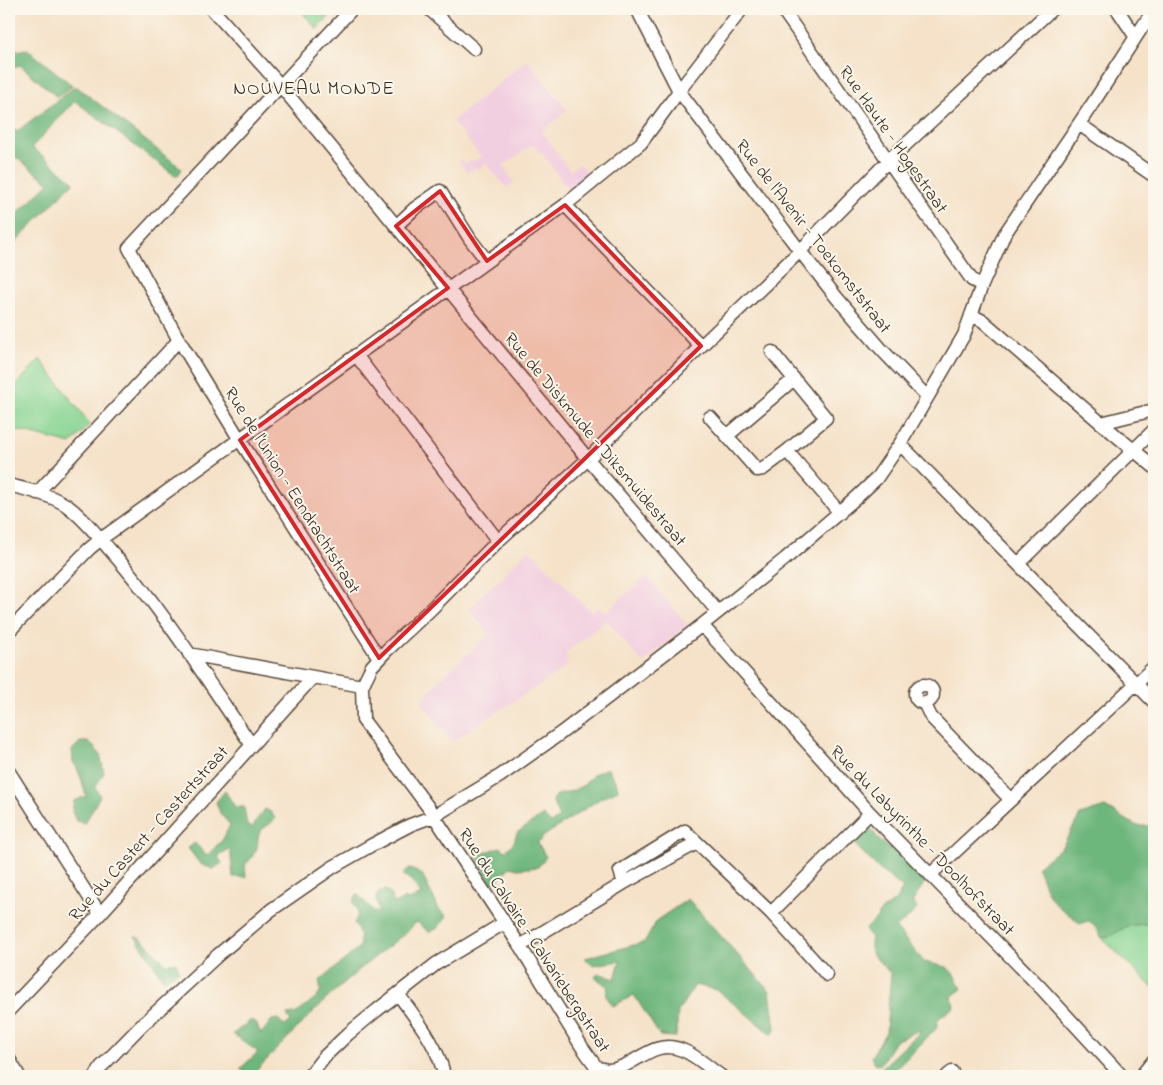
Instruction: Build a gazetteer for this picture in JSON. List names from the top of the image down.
{
  "streets": {
    "street": [
      "Rue Haute - Hogestraat",
      "Rue de l'Avenir - Toekomststraat",
      "Rue de Diskmude - Diksmuidestraat",
      "Rue de l'Union - Eendrachtstraat",
      "Rue du Castert - Castertstraat",
      "Rue du Labyrinthe - Doolhofstraat",
      "Rue du Calvaire - Calvariebergstraat"
    ]
  },
  "crossings": [
    ["Rue de Diskmude - Diksmuidestraat", "Rue de l'Union - Eendrachtstraat"]
  ],
  "districts": ["NOUVEAU MONDE"]
}
